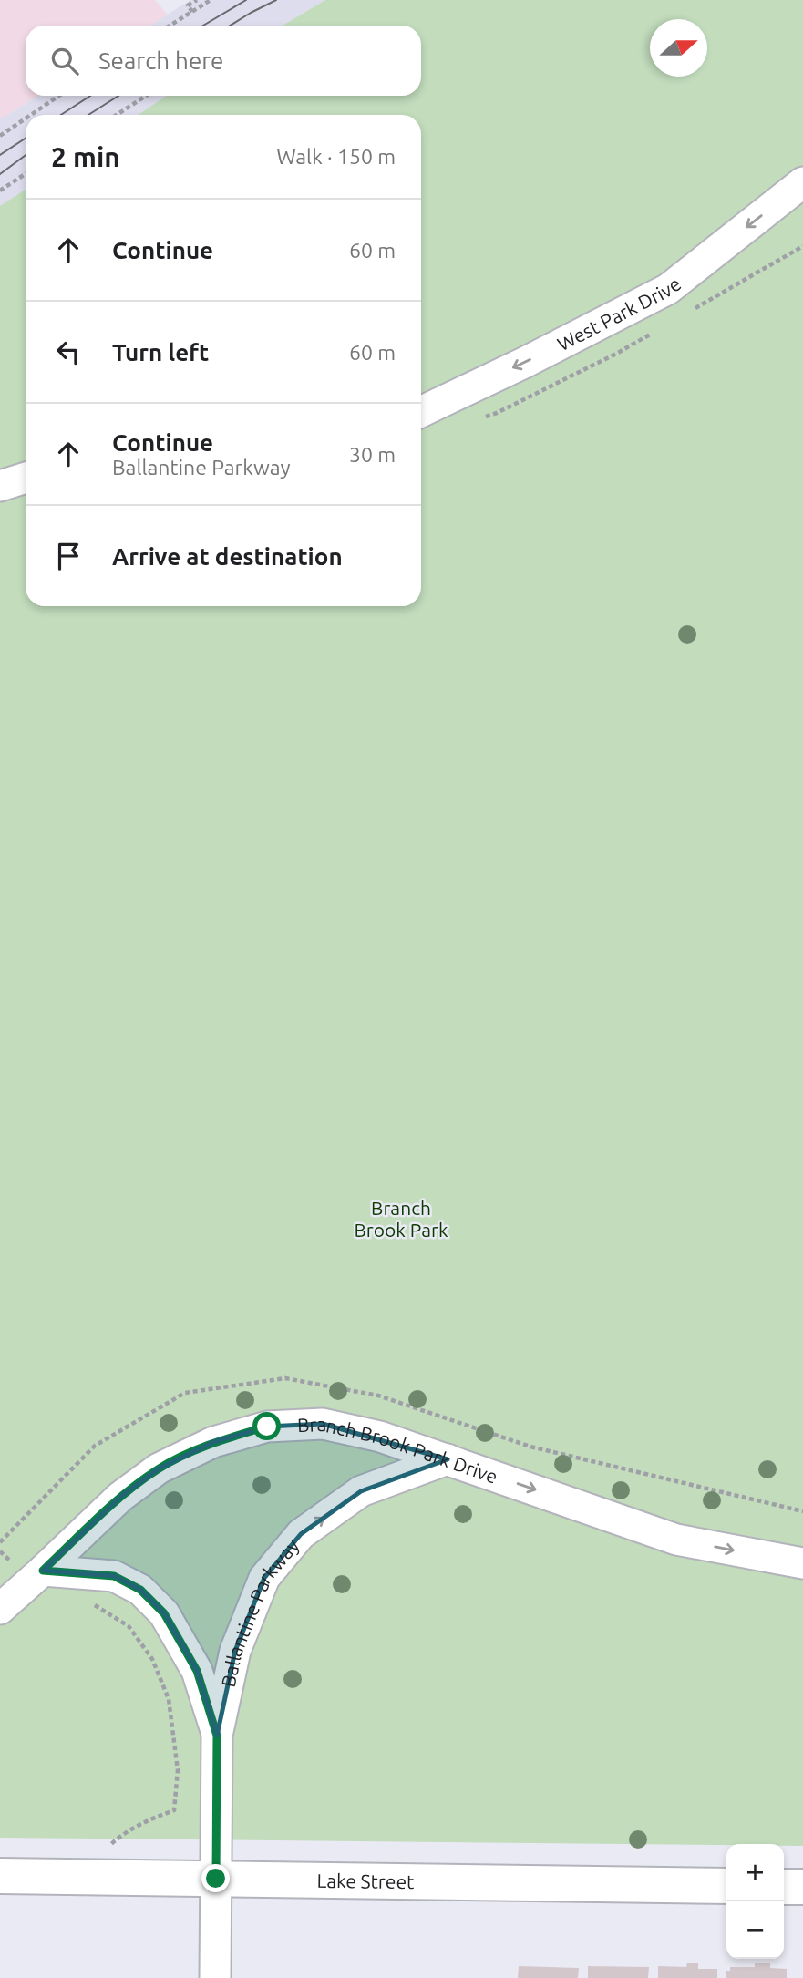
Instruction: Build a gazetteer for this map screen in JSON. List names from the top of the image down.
{
  "streets": {
    "street": [
      "West Park Drive",
      "Branch Brook Park Drive",
      "Ballantine Parkway",
      "Lake Street"
    ]
  },
  "crossings": [
    ["Branch Brook Park Drive", "Ballantine Parkway"],
    ["Ballantine Parkway", "Lake Street"]
  ],
  "one_way": ["West Park Drive", "Branch Brook Park Drive", "Ballantine Parkway"],
  "parks": ["Branch Brook Park"],
  "north": "right",
  "page": {
    "search": "Search here",
    "heading": ["2 min", "Walk · 150 m"],
    "list": [
      ["Continue", "60 m"],
      ["Turn left", "60 m"],
      ["Continue", "Ballantine Parkway", "30 m"],
      "Arrive at destination"
    ],
    "map_buttons": ["+", "−"]
  }
}
